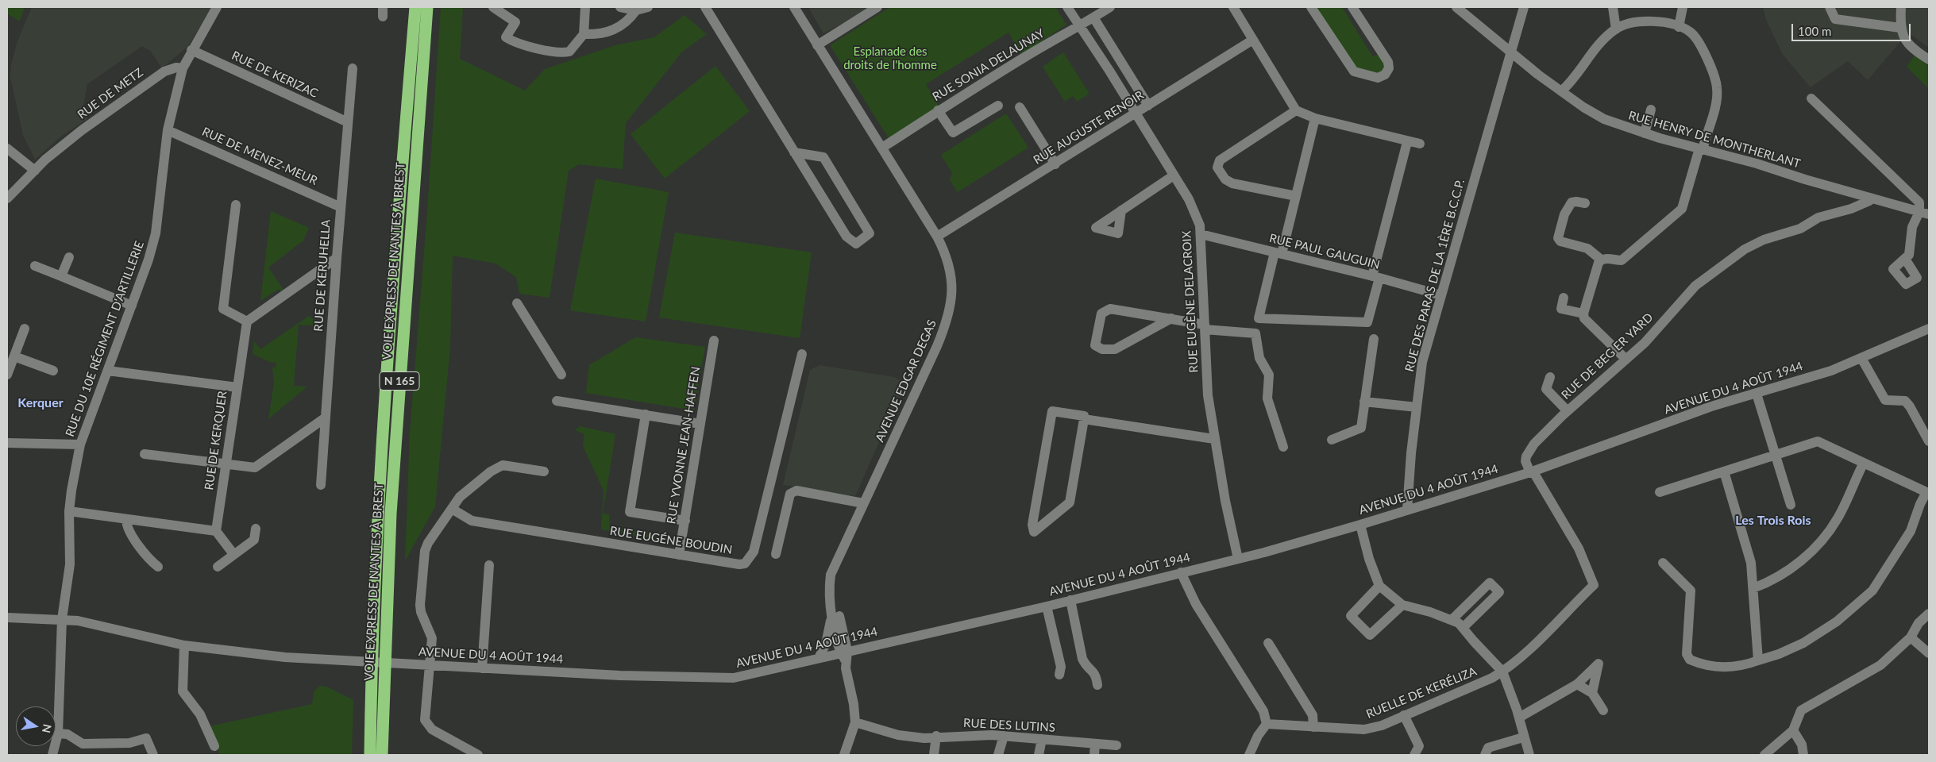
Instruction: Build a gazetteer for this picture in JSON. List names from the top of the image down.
{
  "streets": {
    "highway": ["VOIE EXPRESS DE NANTES À BREST", "N 165"],
    "street": [
      "RUE SONIA DELAUNAY",
      "RUE DE KERIZAC",
      "RUE DE METZ",
      "RUE AUGUSTE RENOIR",
      "RUE HENRY DE MONTHERLANT",
      "RUE DE MENEZ-MEUR",
      "RUE PAUL GAUGUIN",
      "RUE DE KERUHELLA",
      "RUE DES PARAS DE LA 1ÈRE B.C.C.P.",
      "RUE EUGÈNE DELACROIX",
      "RUE DU 10E RÉGIMENT D'ARTILLERIE",
      "RUE DE BEG ER YARD",
      "AVENUE EDGAR DEGAS",
      "AVENUE DU 4 AOÛT 1944",
      "RUE DE KERQUER",
      "RUE YVONNE JEAN-HAFFEN",
      "RUE EUGÉNE BOUDIN",
      "RUELLE DE KERÉLIZA",
      "RUE DES LUTINS"
    ]
  },
  "crossings": [
    ["RUE SONIA DELAUNAY", "RUE EUGÈNE DELACROIX"],
    ["RUE SONIA DELAUNAY", "AVENUE EDGAR DEGAS"],
    ["RUE DE KERIZAC", "RUE DE KERUHELLA"],
    ["RUE DE METZ", "RUE DU 10E RÉGIMENT D'ARTILLERIE"],
    ["RUE AUGUSTE RENOIR", "RUE EUGÈNE DELACROIX"],
    ["RUE AUGUSTE RENOIR", "AVENUE EDGAR DEGAS"],
    ["RUE HENRY DE MONTHERLANT", "RUE DES PARAS DE LA 1ÈRE B.C.C.P."],
    ["RUE HENRY DE MONTHERLANT", "RUE DE BEG ER YARD"],
    ["RUE DE MENEZ-MEUR", "RUE DE KERUHELLA"],
    ["RUE DE MENEZ-MEUR", "RUE DU 10E RÉGIMENT D'ARTILLERIE"],
    ["RUE PAUL GAUGUIN", "RUE DES PARAS DE LA 1ÈRE B.C.C.P."],
    ["RUE PAUL GAUGUIN", "RUE EUGÈNE DELACROIX"],
    ["RUE DES PARAS DE LA 1ÈRE B.C.C.P.", "AVENUE DU 4 AOÛT 1944"],
    ["RUE EUGÈNE DELACROIX", "AVENUE DU 4 AOÛT 1944"],
    ["RUE DU 10E RÉGIMENT D'ARTILLERIE", "AVENUE DU 4 AOÛT 1944"],
    ["RUE DU 10E RÉGIMENT D'ARTILLERIE", "RUE DE KERQUER"],
    ["RUE DE BEG ER YARD", "AVENUE DU 4 AOÛT 1944"],
    ["RUE DE BEG ER YARD", "RUELLE DE KERÉLIZA"],
    ["AVENUE EDGAR DEGAS", "AVENUE DU 4 AOÛT 1944"],
    ["AVENUE DU 4 AOÛT 1944", "RUELLE DE KERÉLIZA"],
    ["RUE YVONNE JEAN-HAFFEN", "RUE EUGÉNE BOUDIN"]
  ],
  "districts": ["Kerquer", "Les Trois Rois"],
  "parks": ["Esplanade des droits de l'homme"],
  "scale_bar": "100 m",
  "north": "right"
}
